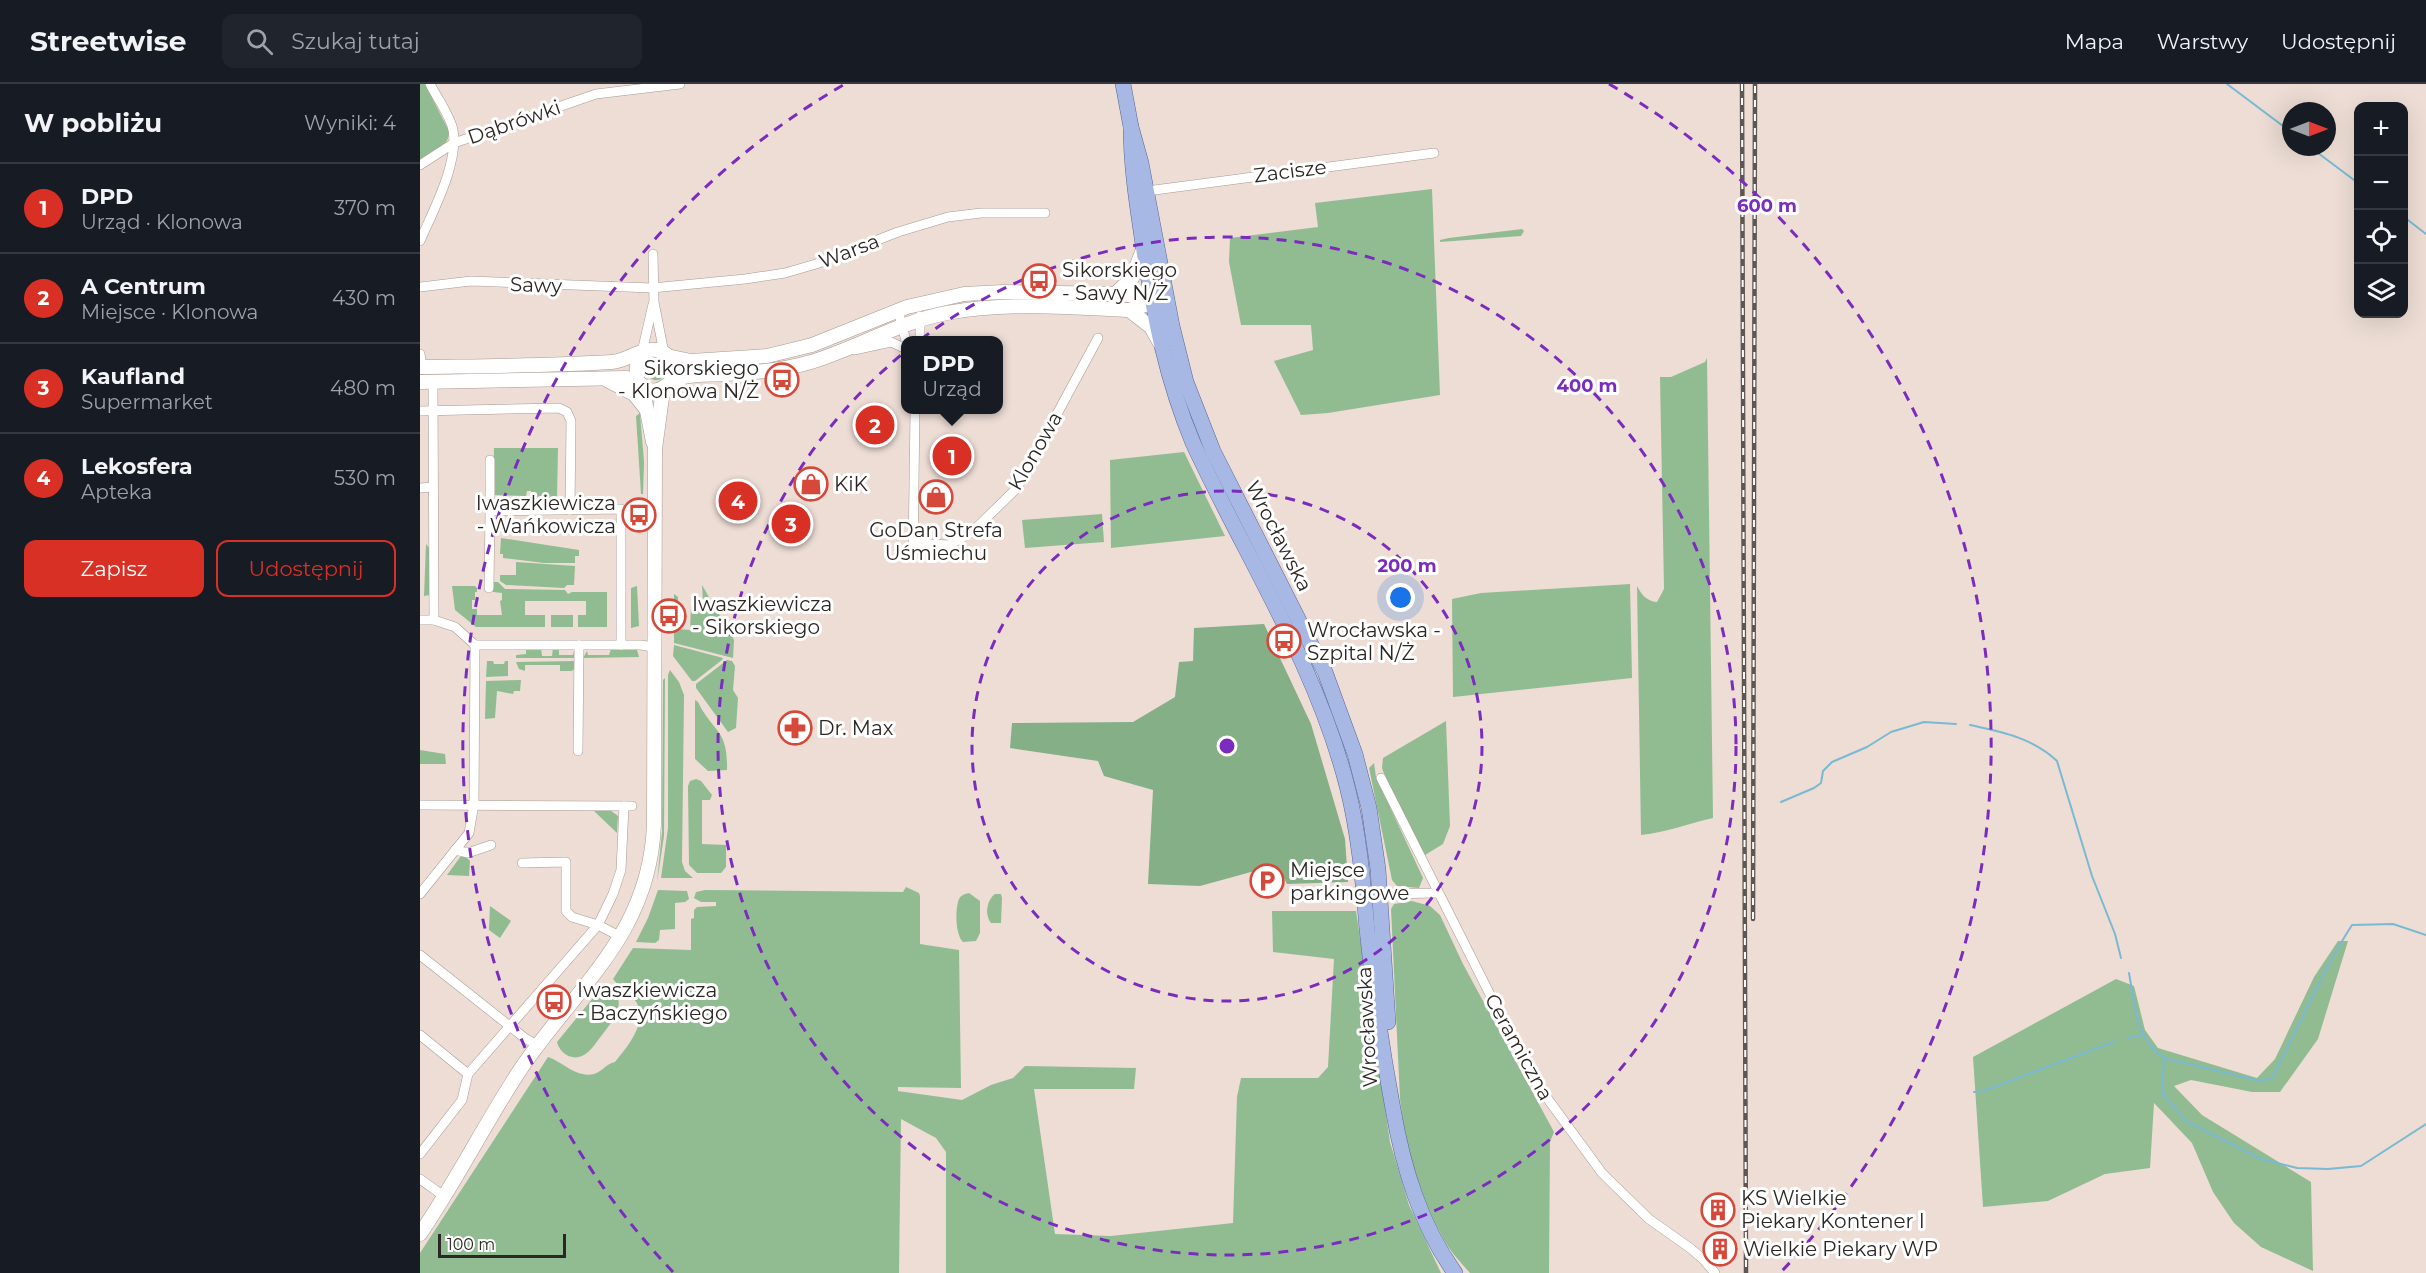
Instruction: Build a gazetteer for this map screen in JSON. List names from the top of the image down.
{
  "streets": {
    "main road": ["Wrocławska"],
    "street": [
      "Dąbrówki",
      "Zacisze",
      "Warsa",
      "Sawy",
      "Klonowa",
      "Ceramiczna"
    ]
  },
  "crossings": [
    ["Zacisze", "Wrocławska"],
    ["Warsa", "Sawy"]
  ],
  "places": {
    "bus stop": [
      "Sikorskiego - Sawy N/Ż",
      "Sikorskiego - Klonowa N/Ż",
      "Iwaszkiewicza - Wańkowicza",
      "Iwaszkiewicza - Sikorskiego",
      "Wrocławska - Szpital N/Ż",
      "Iwaszkiewicza - Baczyńskiego"
    ],
    "shop": ["KiK", "GoDan Strefa Uśmiechu"],
    "pharmacy": ["Dr. Max"],
    "parking": ["Miejsce parkingowe"],
    "building": ["KS Wielkie Piekary Kontener I", "Wielkie Piekary WP"]
  },
  "scale_bar": "100 m",
  "north": "right",
  "page": {
    "header": "Streetwise",
    "search": "Szukaj tutaj",
    "nav": ["Mapa", "Warstwy", "Udostępnij"],
    "heading": ["W pobliżu", "Wyniki: 4"],
    "map_buttons": ["+", "−"],
    "list": [
      {
        "mark": "1",
        "name": "DPD",
        "note": "Urząd · Klonowa",
        "value": "370 m"
      },
      {
        "mark": "2",
        "name": "A Centrum",
        "note": "Miejsce · Klonowa",
        "value": "430 m"
      },
      {
        "mark": "3",
        "name": "Kaufland",
        "note": "Supermarket",
        "value": "480 m"
      },
      {
        "mark": "4",
        "name": "Lekosfera",
        "note": "Apteka",
        "value": "530 m"
      }
    ],
    "popup": ["DPD", "Urząd"],
    "pins": [
      "2",
      "1",
      "4",
      "3"
    ],
    "buttons": ["Zapisz", "Udostępnij"],
    "scale": "100 m"
  },
  "rings": ["600 m", "400 m", "200 m"]
}
